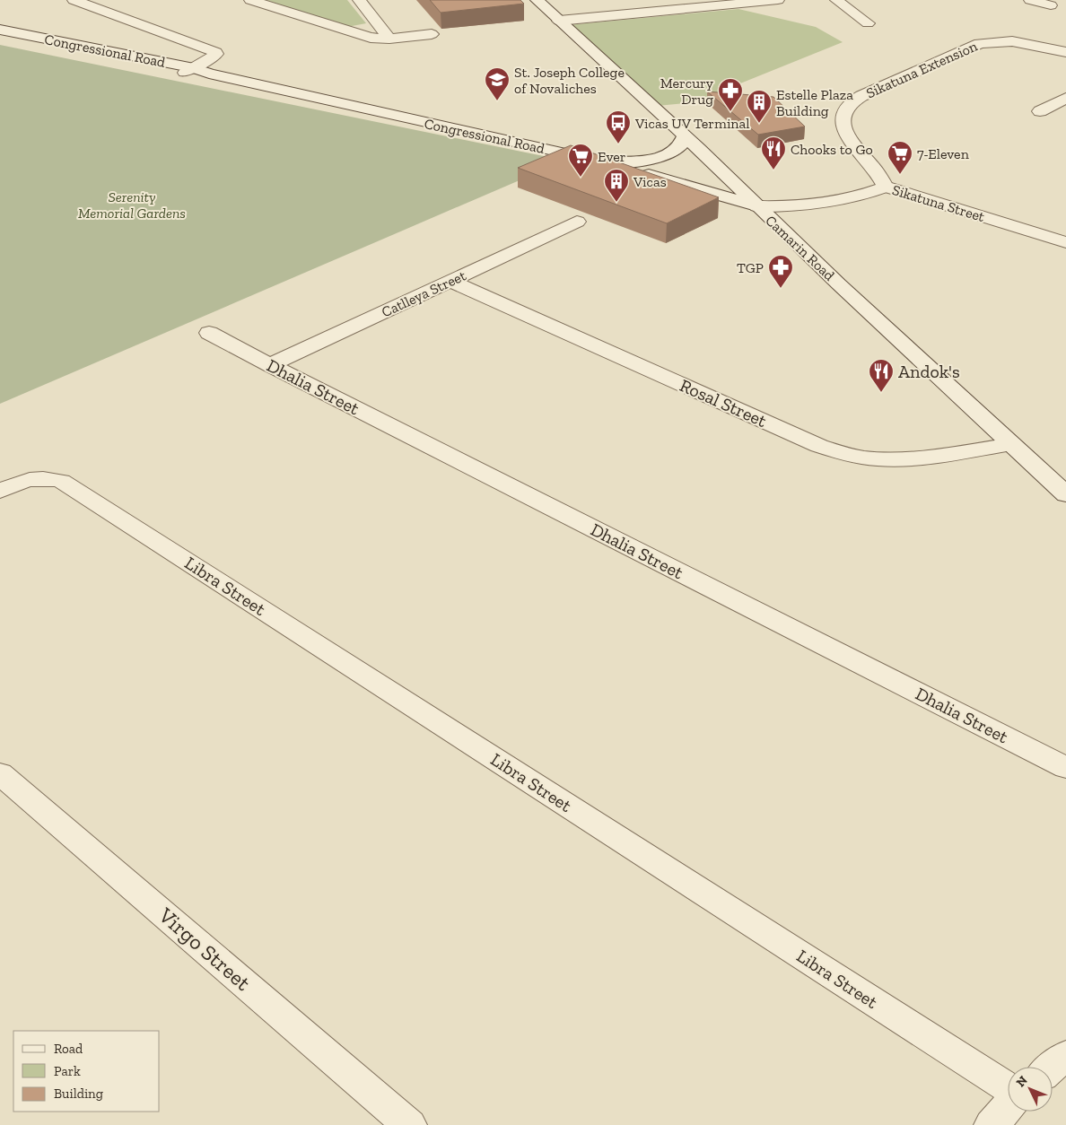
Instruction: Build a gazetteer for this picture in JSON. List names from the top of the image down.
{
  "streets": {
    "street": [
      "Congressional Road",
      "Sikatuna Extension",
      "Sikatuna Street",
      "Camarin Road",
      "Catlleya Street",
      "Dhalia Street",
      "Rosal Street",
      "Libra Street",
      "Virgo Street"
    ]
  },
  "crossings": [
    ["Congressional Road", "Sikatuna Street"],
    ["Congressional Road", "Camarin Road"],
    ["Sikatuna Extension", "Sikatuna Street"],
    ["Sikatuna Street", "Camarin Road"],
    ["Camarin Road", "Rosal Street"],
    ["Catlleya Street", "Dhalia Street"],
    ["Catlleya Street", "Rosal Street"]
  ],
  "parks": ["Serenity Memorial Gardens"],
  "places": {
    "school or university": ["St. Joseph College of Novaliches"],
    "pharmacy": ["Mercury Drug", "TGP"],
    "building": ["Estelle Plaza Building", "Vicas"],
    "bus stop": ["Vicas UV Terminal"],
    "restaurant": ["Chooks to Go", "Andok's"],
    "supermarket": ["7-Eleven", "Ever"]
  },
  "legend": ["Road", "Park", "Building"],
  "north": "top left"
}
